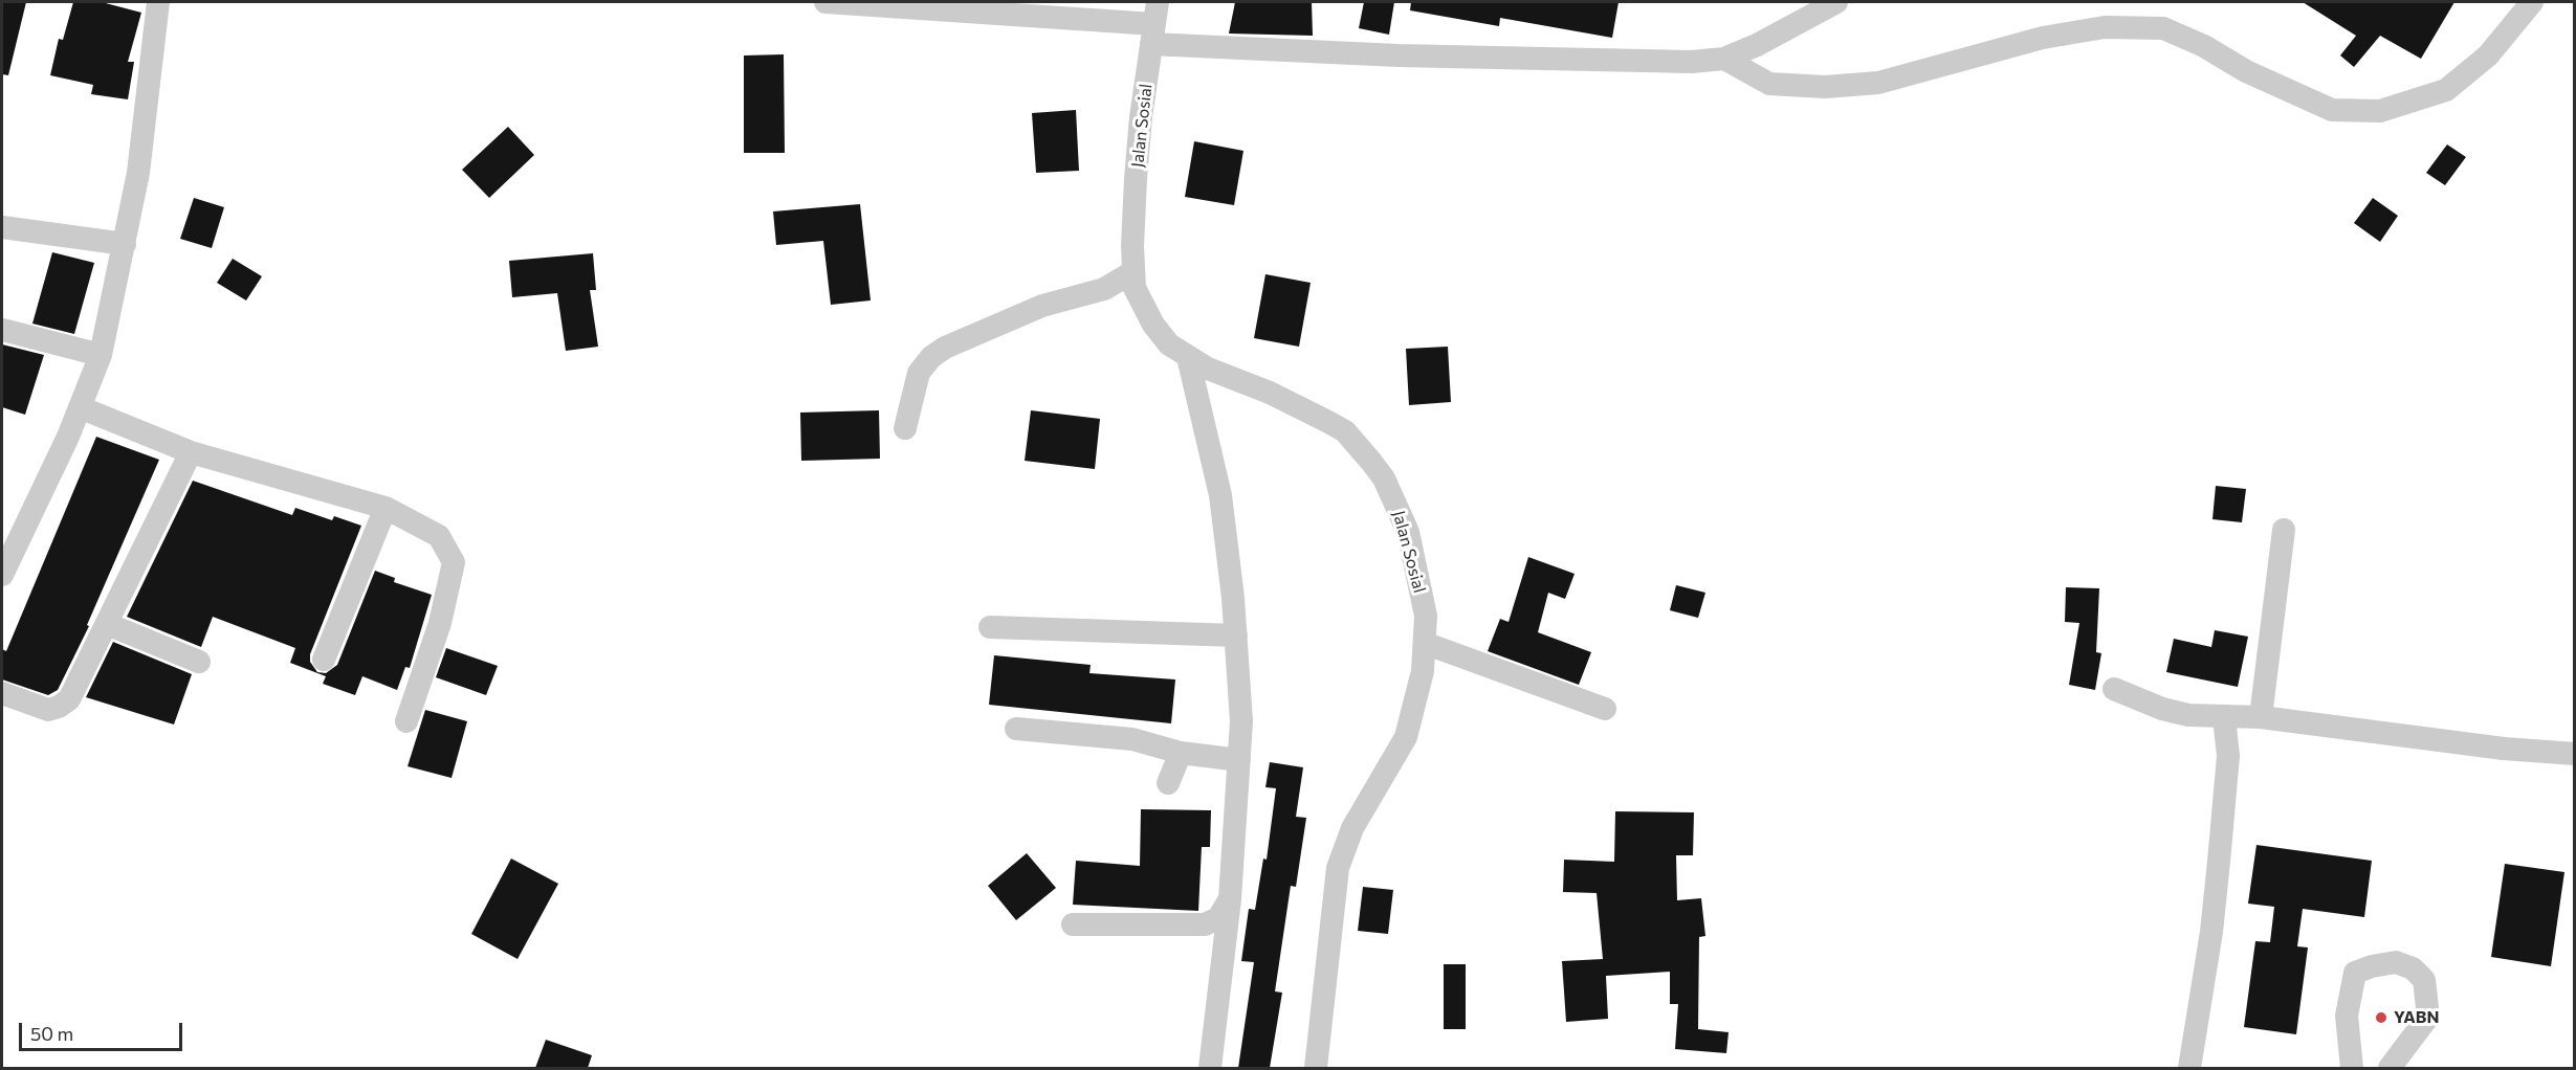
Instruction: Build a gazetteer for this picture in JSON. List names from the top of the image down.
{
  "streets": {
    "street": ["Jalan Sosial"]
  },
  "places": ["YABN"],
  "scale_bar": "50 m"
}
